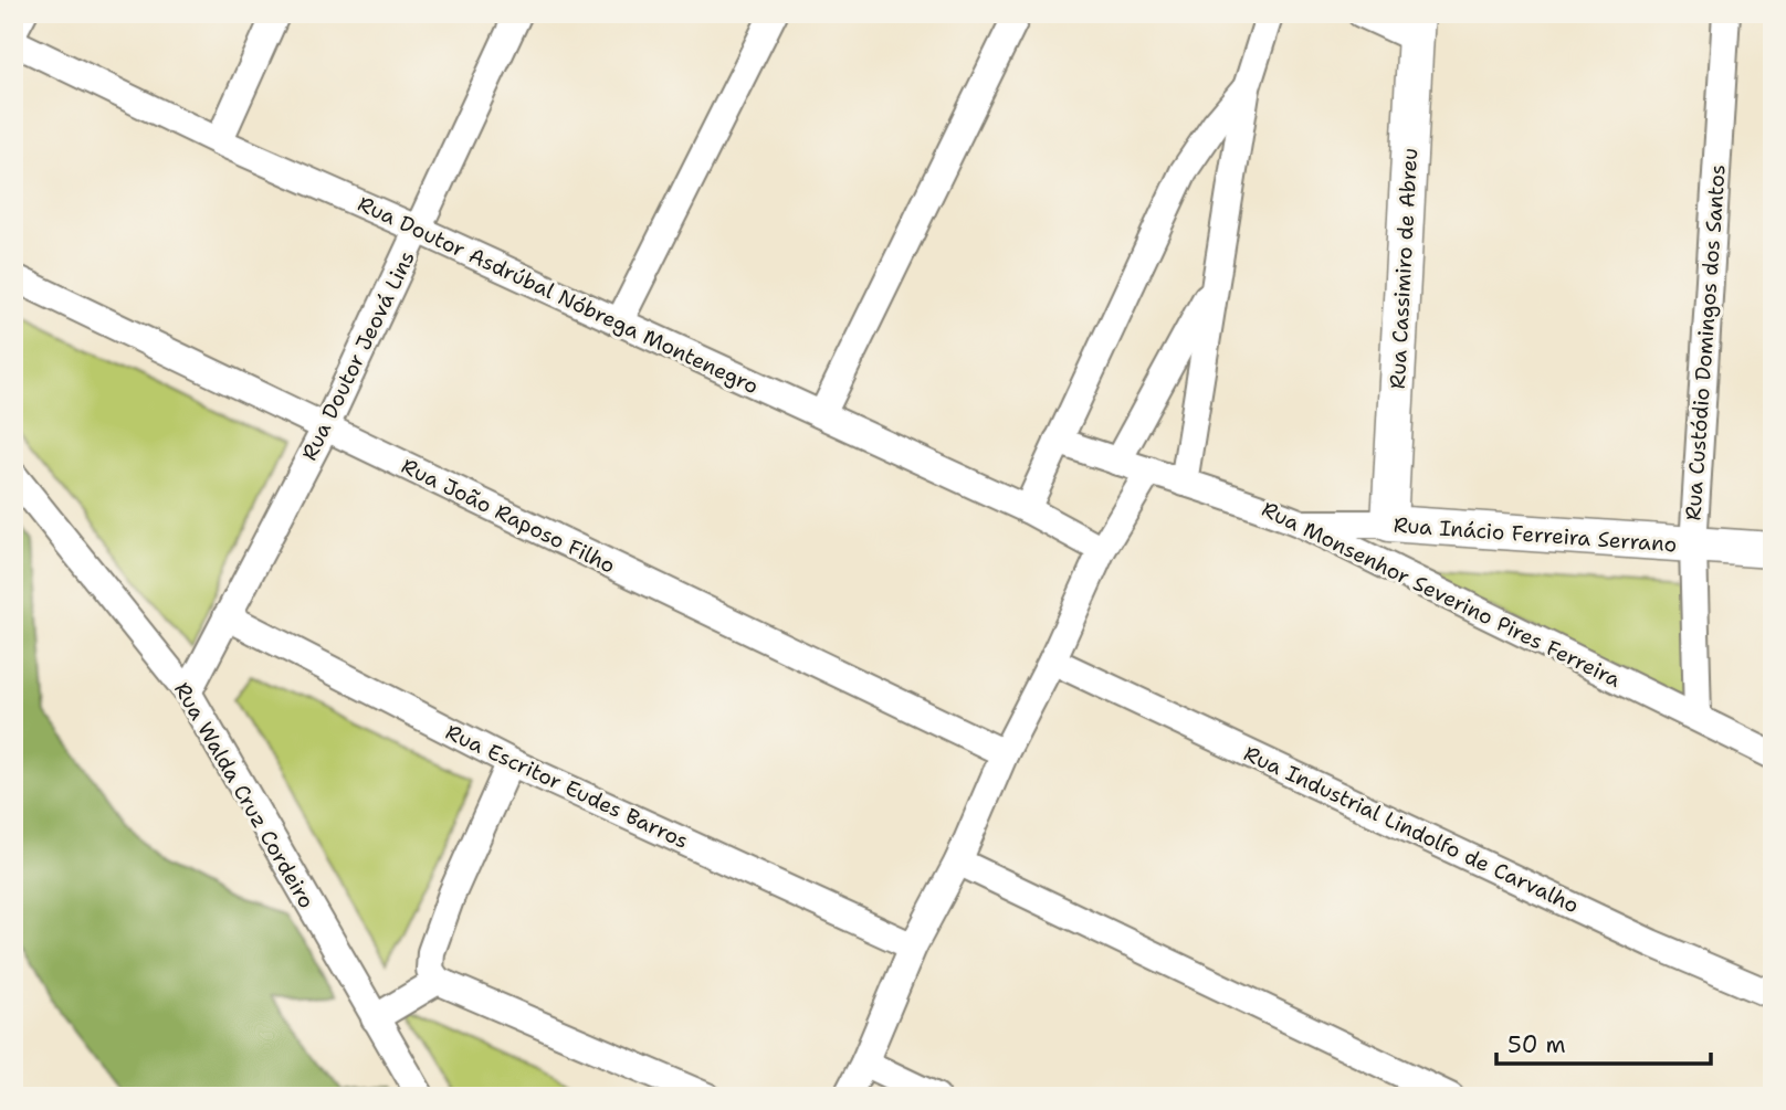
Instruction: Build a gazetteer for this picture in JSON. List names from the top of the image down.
{
  "streets": {
    "street": [
      "Rua Cassimiro de Abreu",
      "Rua Doutor Asdrúbal Nóbrega Montenegro",
      "Rua Custódio Domingos dos Santos",
      "Rua Doutor Jeová Lins",
      "Rua João Raposo Filho",
      "Rua Inácio Ferreira Serrano",
      "Rua Monsenhor Severino Pires Ferreira",
      "Rua Escritor Eudes Barros",
      "Rua Walda Cruz Cordeiro",
      "Rua Industrial Lindolfo de Carvalho"
    ]
  },
  "crossings": [
    ["Rua Cassimiro de Abreu", "Rua Inácio Ferreira Serrano"],
    ["Rua Doutor Asdrúbal Nóbrega Montenegro", "Rua Doutor Jeová Lins"],
    ["Rua Custódio Domingos dos Santos", "Rua Inácio Ferreira Serrano"],
    ["Rua Custódio Domingos dos Santos", "Rua Monsenhor Severino Pires Ferreira"],
    ["Rua Doutor Jeová Lins", "Rua João Raposo Filho"],
    ["Rua Doutor Jeová Lins", "Rua Escritor Eudes Barros"],
    ["Rua Doutor Jeová Lins", "Rua Walda Cruz Cordeiro"],
    ["Rua Inácio Ferreira Serrano", "Rua Monsenhor Severino Pires Ferreira"]
  ],
  "scale_bar": "50 m"
}
